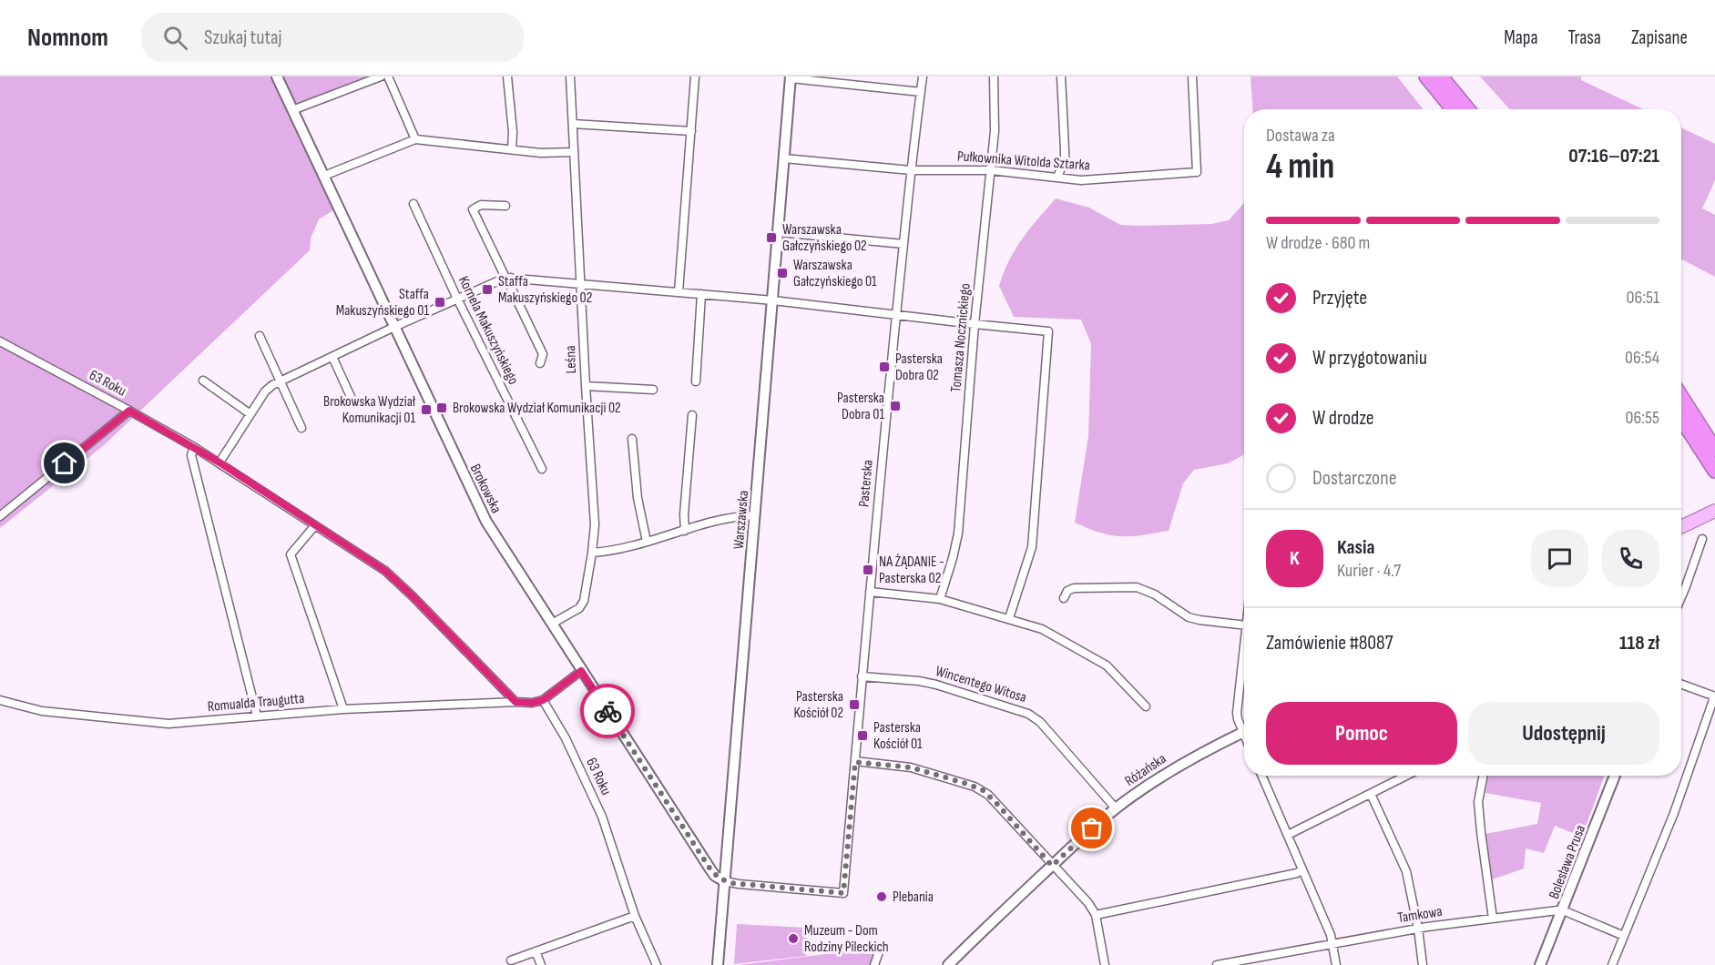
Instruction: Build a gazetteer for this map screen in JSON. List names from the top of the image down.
{
  "streets": {
    "street": [
      "Pułkownika Witolda Sztarka",
      "Kornela Makuszyńskiego",
      "Tomasza Nocznickiego",
      "Leśna",
      "63 Roku",
      "Pasterska",
      "Brokowska",
      "Warszawska",
      "Wincentego Witosa",
      "Romualda Traugutta",
      "Różańska",
      "Bolesława Prusa",
      "Tamkowa"
    ]
  },
  "crossings": [
    ["Pułkownika Witolda Sztarka", "Tomasza Nocznickiego"],
    ["Pułkownika Witolda Sztarka", "Pasterska"],
    ["Pułkownika Witolda Sztarka", "Warszawska"],
    ["Leśna", "Brokowska"],
    ["63 Roku", "Romualda Traugutta"],
    ["Pasterska", "Brokowska"],
    ["Pasterska", "Warszawska"],
    ["Pasterska", "Wincentego Witosa"],
    ["Brokowska", "Warszawska"],
    ["Wincentego Witosa", "Różańska"],
    ["Bolesława Prusa", "Tamkowa"]
  ],
  "places": {
    "transit": [
      "Warszawska Gałczyńskiego 02",
      "Warszawska Gałczyńskiego 01",
      "Staffa Makuszyńskiego 02",
      "Staffa Makuszyńskiego 01",
      "Pasterska Dobra 02",
      "Pasterska Dobra 01",
      "Brokowska Wydział Komunikacji 02",
      "Brokowska Wydział Komunikacji 01",
      "NA ŻĄDANIE - Pasterska 02",
      "Pasterska Kościół 02",
      "Pasterska Kościół 01"
    ],
    "other": ["Plebania", "Muzeum - Dom Rodziny Pileckich"]
  },
  "page": {
    "header": "Nomnom",
    "search": "Szukaj tutaj",
    "nav": ["Mapa", "Trasa", "Zapisane"],
    "heading": ["4 min", "Dostawa za", "07:16–07:21"],
    "panel": [
      "Kasia",
      "Kurier · 4.7",
      "Zamówienie #8087",
      "118 zł"
    ],
    "bar": "W drodze · 680 m",
    "list": [
      ["Przyjęte", "06:51"],
      ["W przygotowaniu", "06:54"],
      ["W drodze", "06:55"],
      "Dostarczone"
    ],
    "round": "K",
    "buttons": ["Pomoc", "Udostępnij"]
  }
}
